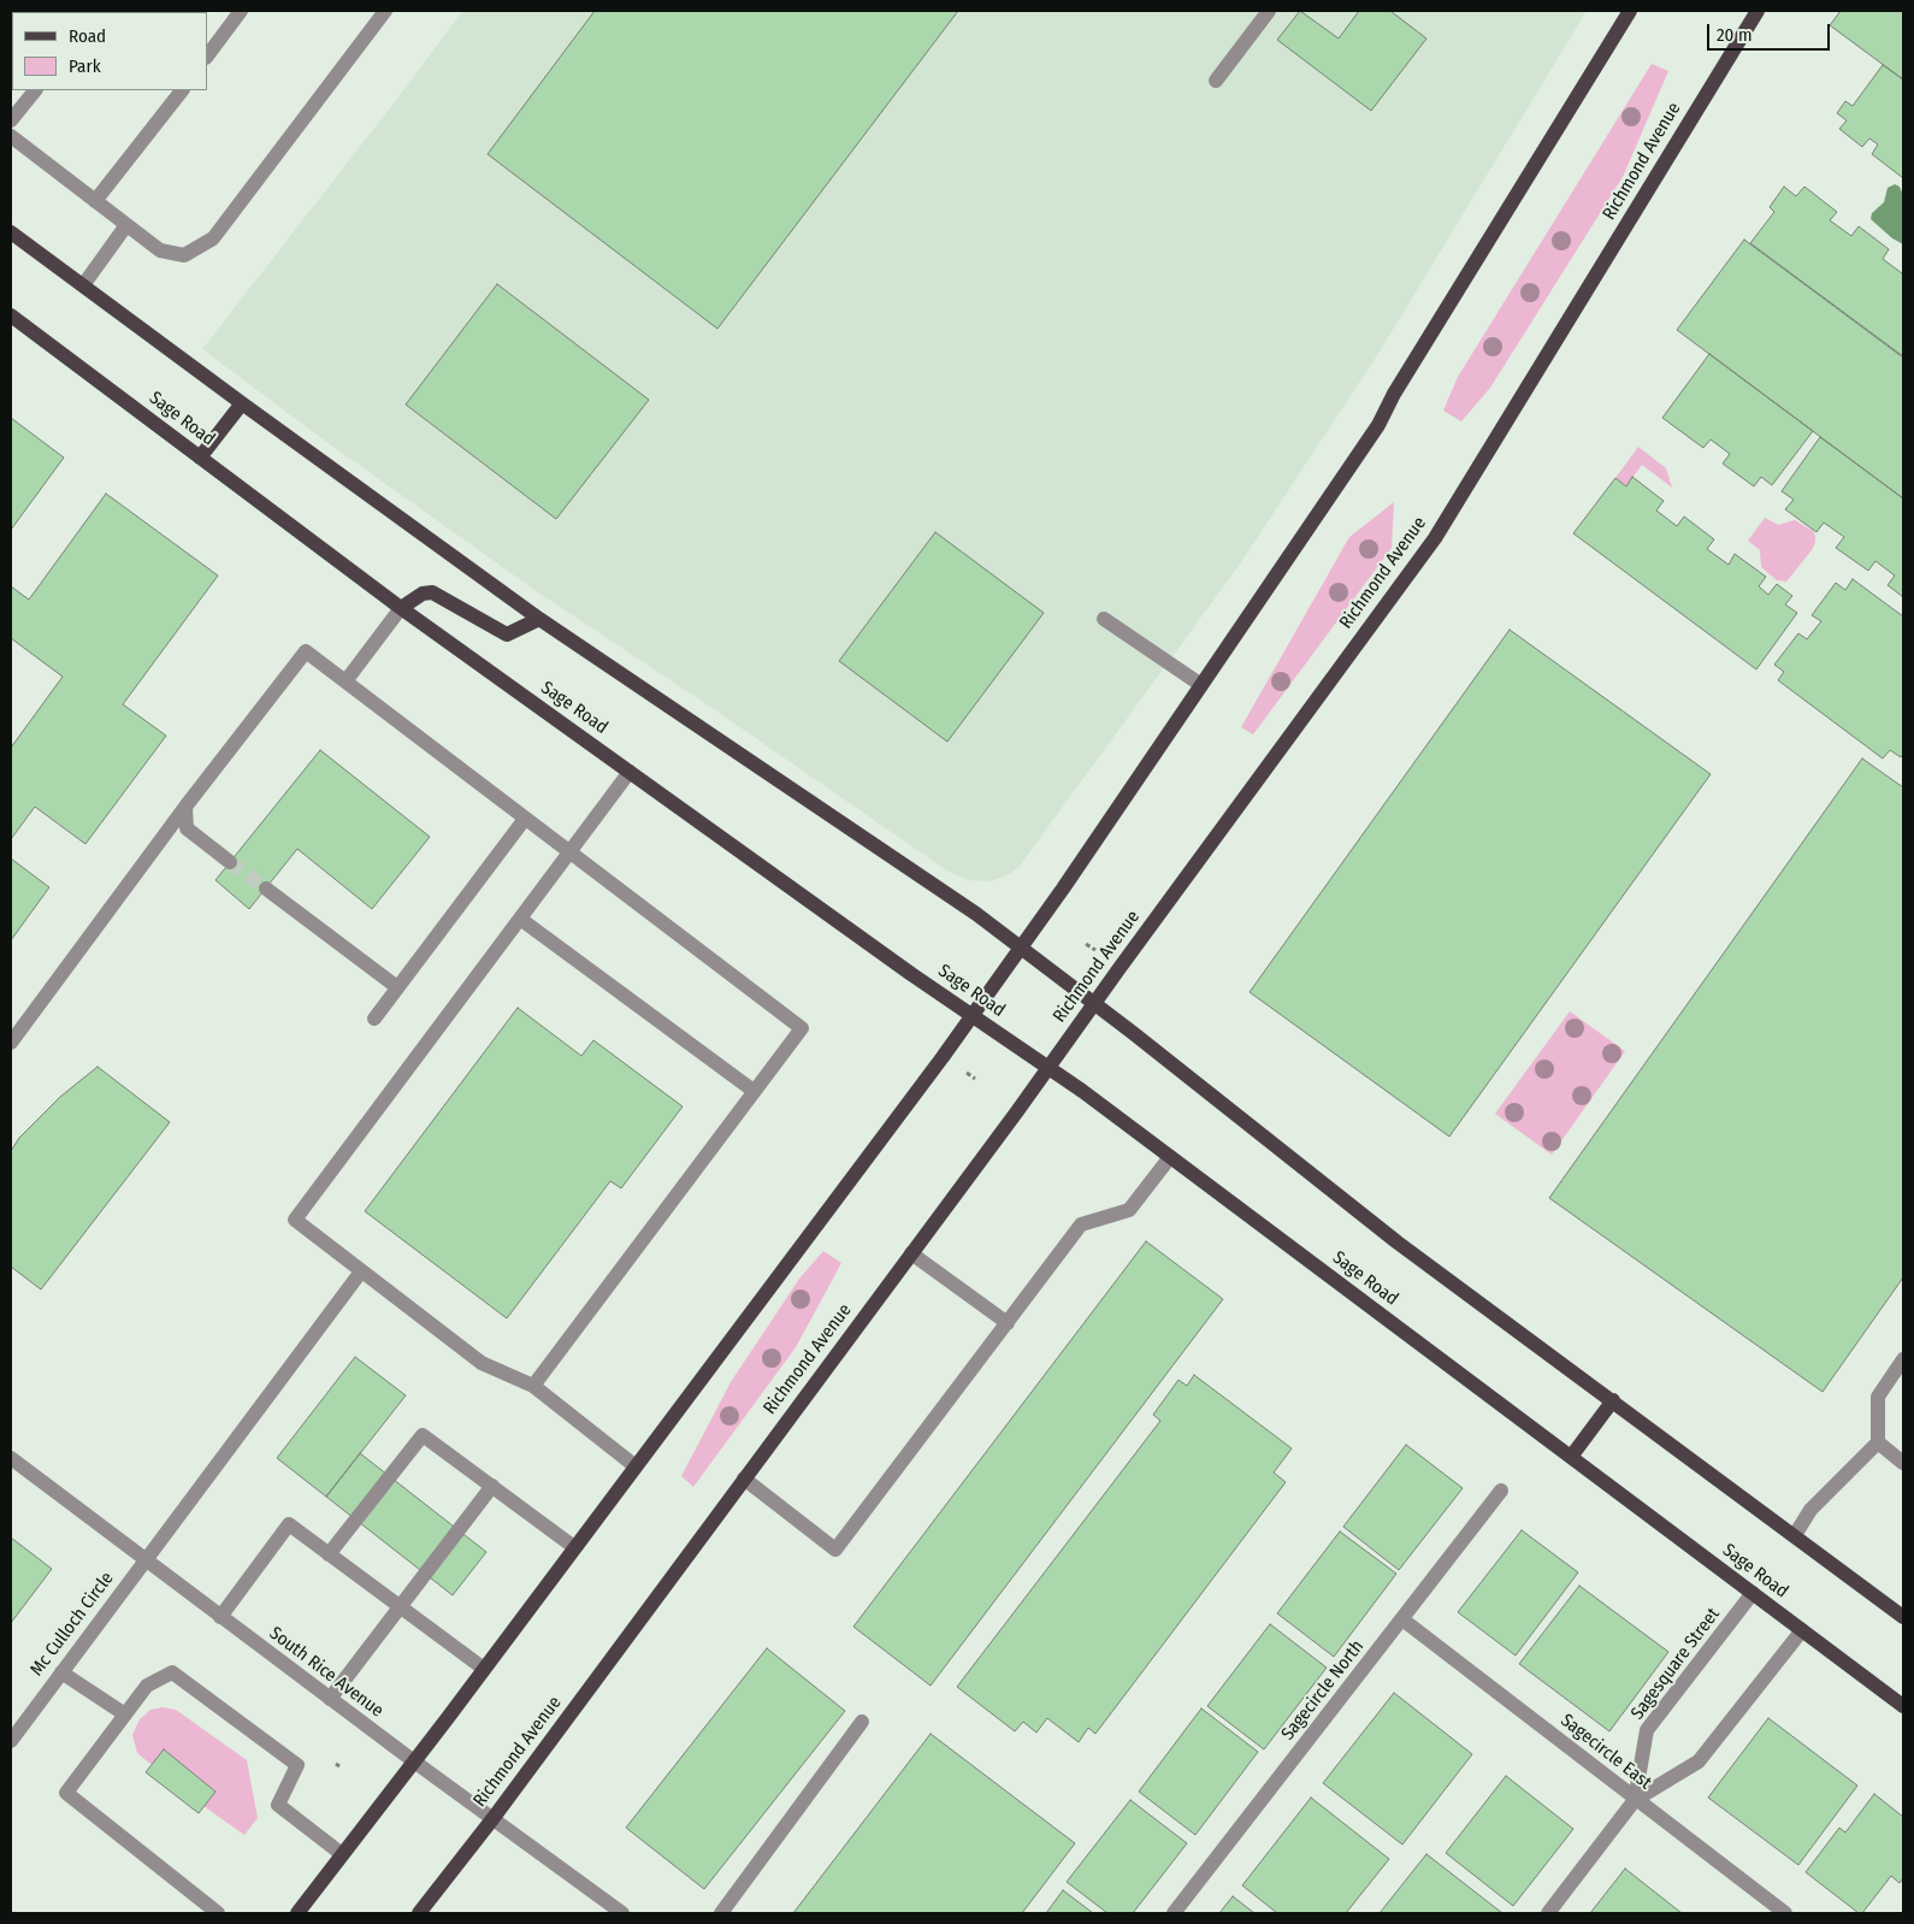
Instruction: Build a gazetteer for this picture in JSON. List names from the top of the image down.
{
  "streets": {
    "main road": ["Richmond Avenue", "Sage Road"],
    "street": [
      "Mc Culloch Circle",
      "Sagesquare Street",
      "South Rice Avenue",
      "Sagecircle North",
      "Sagecircle East"
    ]
  },
  "crossings": [
    ["Richmond Avenue", "Sage Road"],
    ["Richmond Avenue", "South Rice Avenue"],
    ["Sage Road", "Sagesquare Street"],
    ["Mc Culloch Circle", "South Rice Avenue"],
    ["Sagesquare Street", "Sagecircle East"],
    ["Sagecircle North", "Sagecircle East"]
  ],
  "legend": ["Road", "Park"],
  "scale_bar": "20 m"
}
